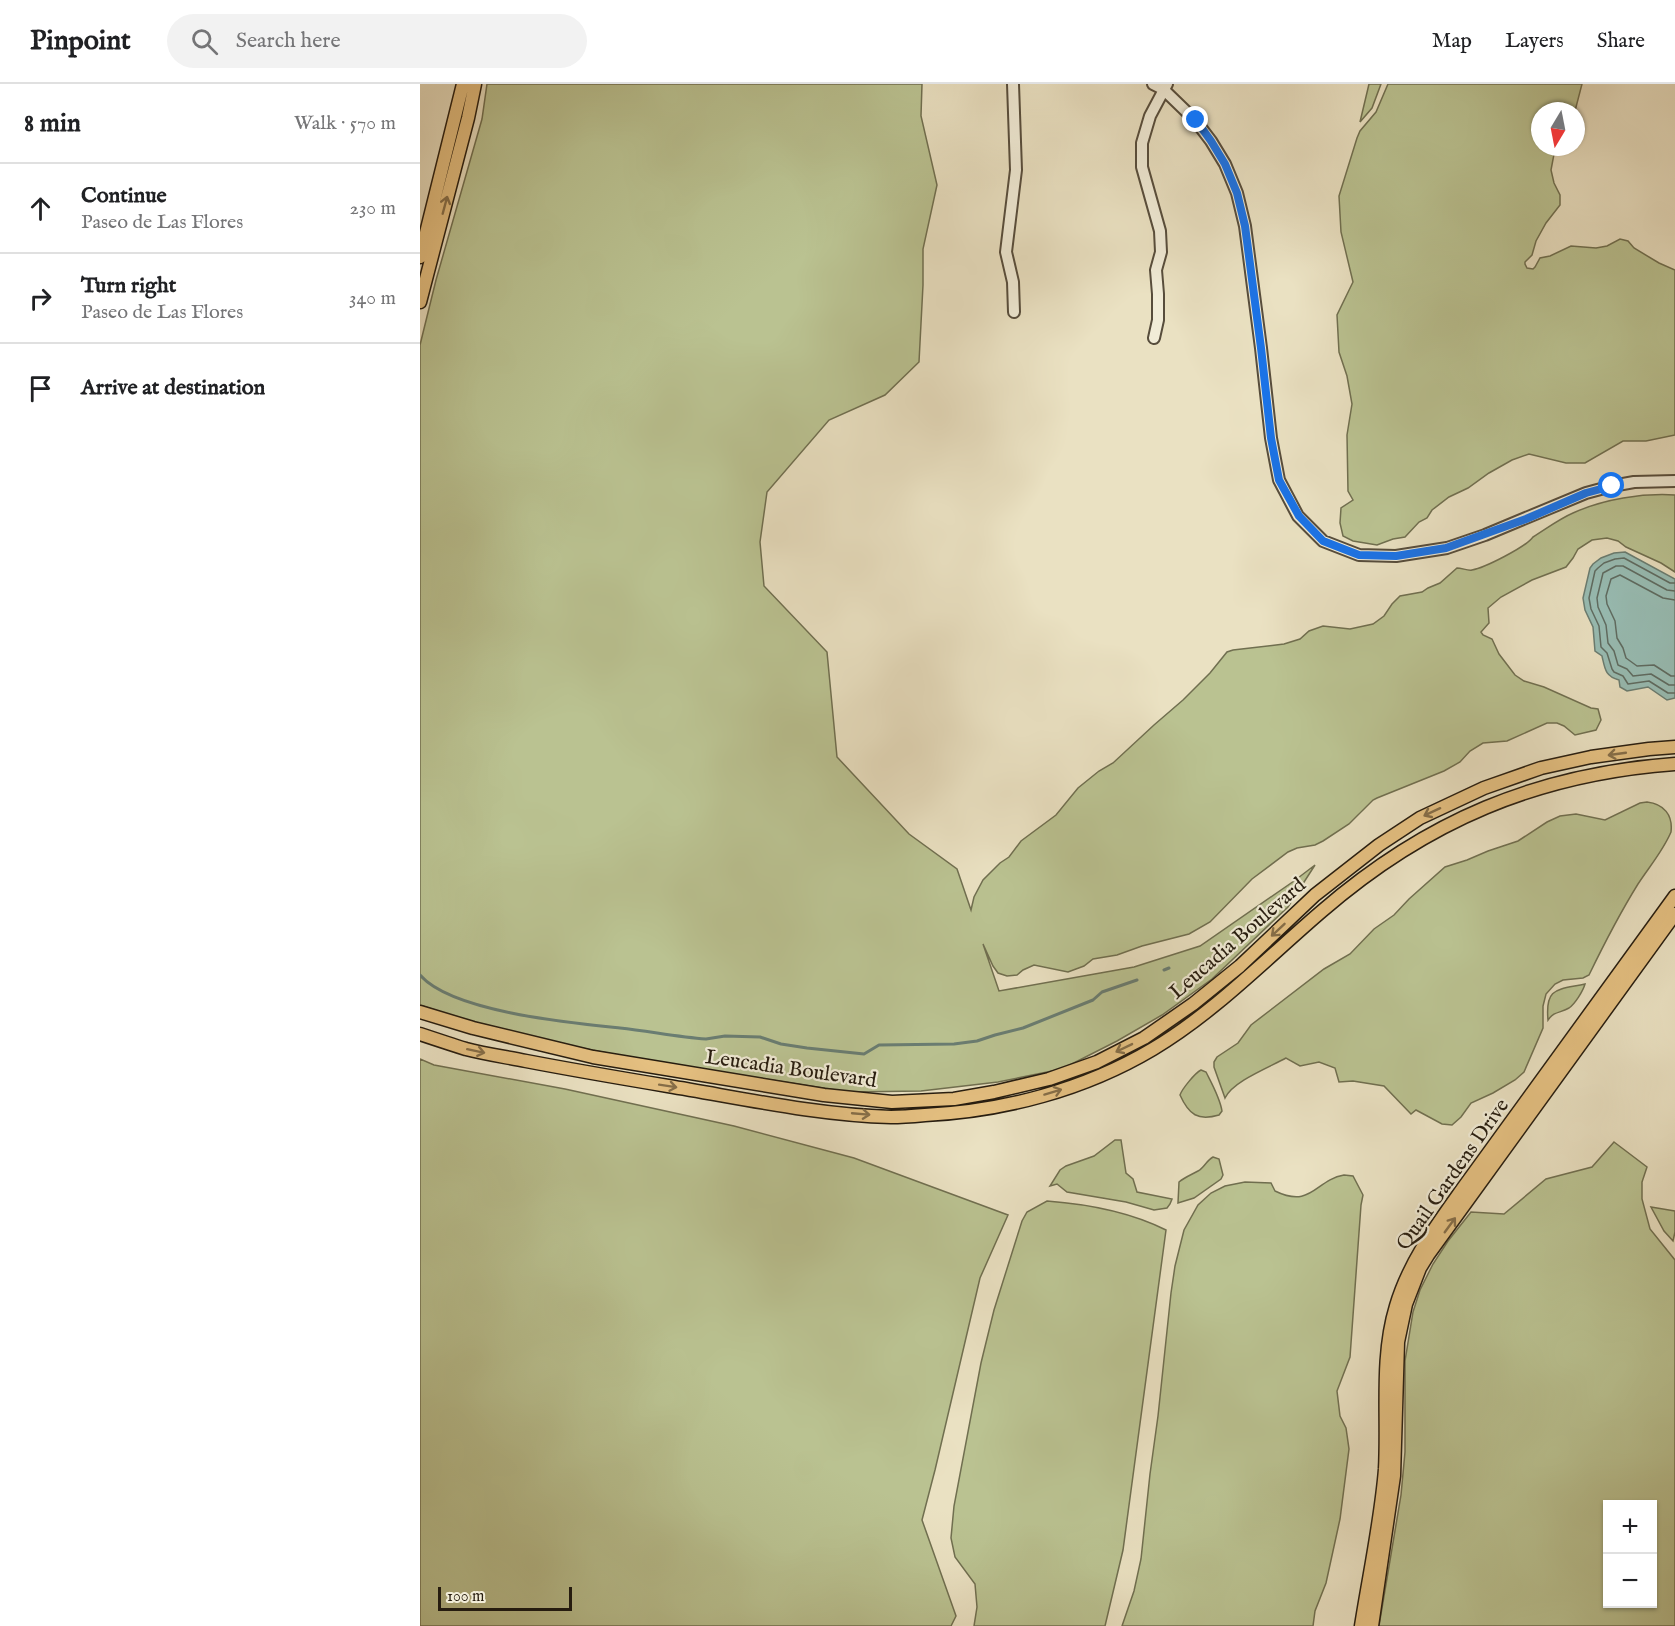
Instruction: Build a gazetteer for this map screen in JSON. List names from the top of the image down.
{
  "streets": {
    "main road": ["Leucadia Boulevard", "Quail Gardens Drive"]
  },
  "scale_bar": "100 m",
  "north": "bottom",
  "page": {
    "header": "Pinpoint",
    "search": "Search here",
    "nav": ["Map", "Layers", "Share"],
    "heading": ["8 min", "Walk · 570 m"],
    "list": [
      ["Continue", "Paseo de Las Flores", "230 m"],
      ["Turn right", "Paseo de Las Flores", "340 m"],
      "Arrive at destination"
    ],
    "map_buttons": ["+", "−"],
    "scale": "100 m"
  }
}
